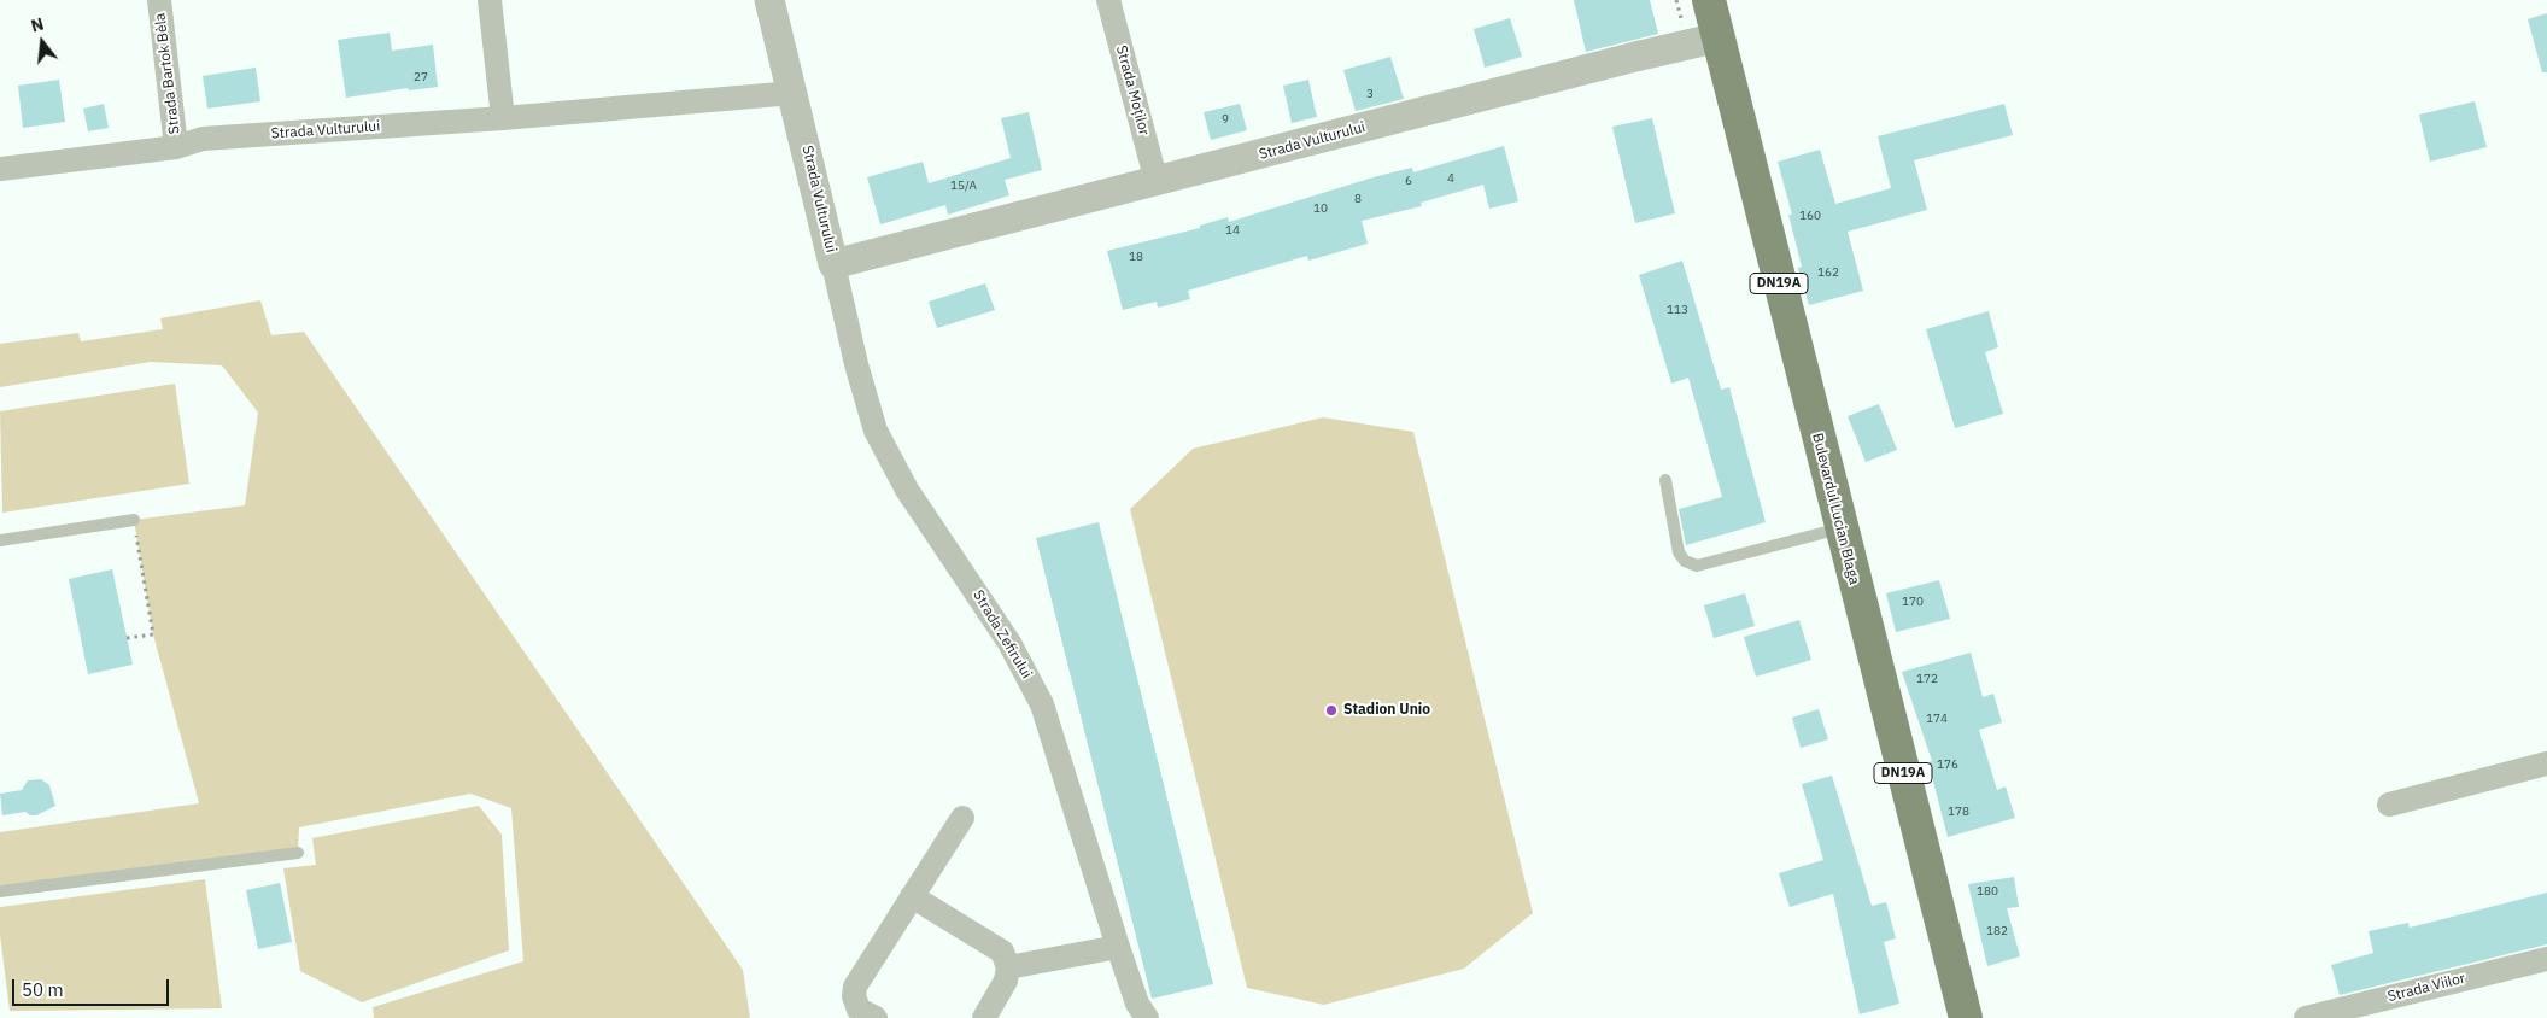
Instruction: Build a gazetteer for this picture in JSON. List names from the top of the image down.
{
  "streets": {
    "main road": ["DN19A", "Bulevardul Lucian Blaga"],
    "street": [
      "Strada Bartok Bèla",
      "Strada Moților",
      "Strada Vulturului",
      "Strada Zefirului",
      "Strada Viilor"
    ]
  },
  "crossings": [
    ["Strada Bartok Bèla", "Strada Vulturului"],
    ["Strada Moților", "Strada Vulturului"],
    ["Strada Vulturului", "Bulevardul Lucian Blaga"],
    ["Strada Vulturului", "Strada Zefirului"]
  ],
  "places": ["Stadion Unio"],
  "house_numbers": [
    "27",
    "3",
    "9",
    "4",
    "6",
    "15/A",
    "8",
    "10",
    "160",
    "14",
    "18",
    "162",
    "113",
    "170",
    "172",
    "174",
    "176",
    "178",
    "180",
    "182"
  ],
  "scale_bar": "50 m",
  "north": "top"
}
